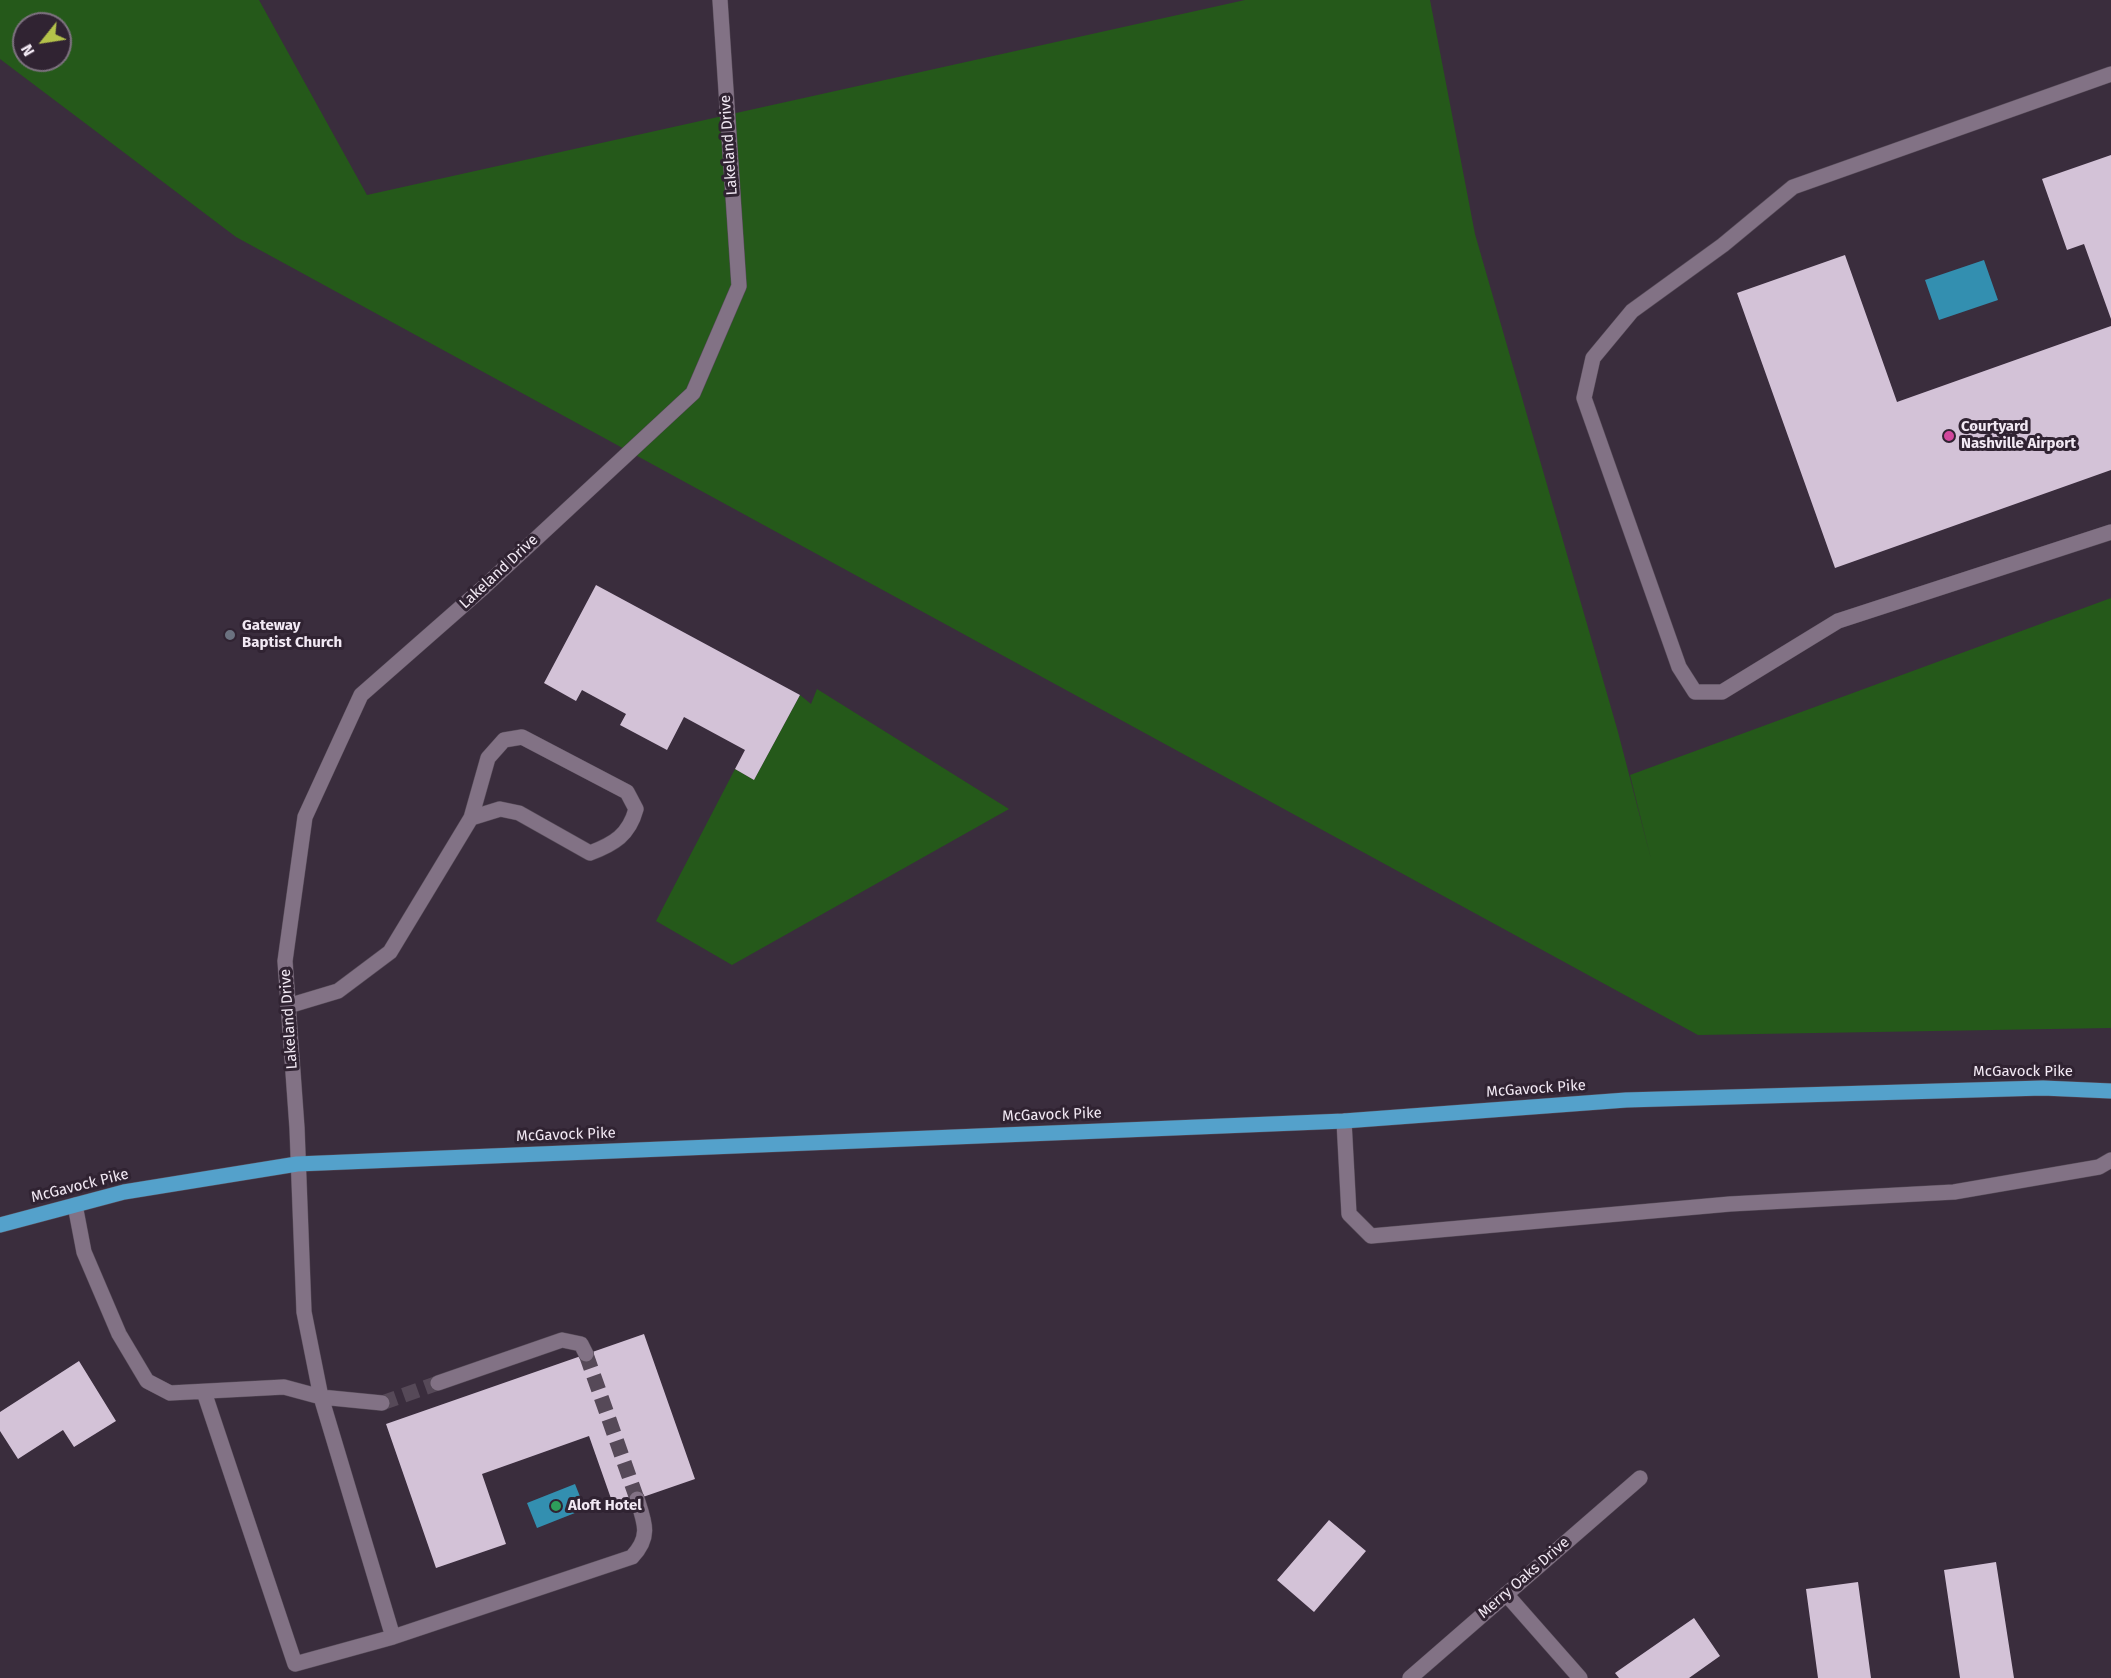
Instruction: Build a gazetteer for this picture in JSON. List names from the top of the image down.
{
  "streets": {
    "main road": ["McGavock Pike"],
    "street": ["Lakeland Drive", "Merry Oaks Drive"]
  },
  "crossings": [
    ["Lakeland Drive", "McGavock Pike"]
  ],
  "places": ["Courtyard Nashville Airport", "Gateway Baptist Church", "Aloft Hotel"],
  "north": "bottom left"
}
